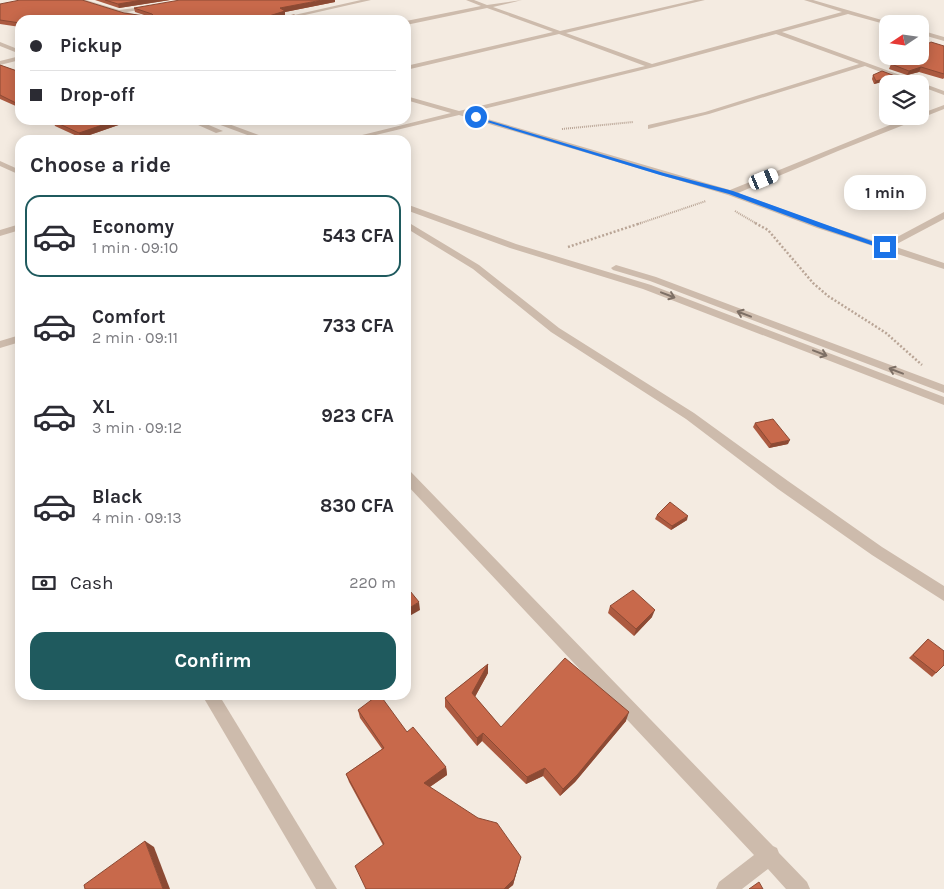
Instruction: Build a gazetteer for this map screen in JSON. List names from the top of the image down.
{
  "north": "left",
  "page": {
    "banner": ["Pickup", "Drop-off"],
    "heading": "Choose a ride",
    "bubble": "1 min",
    "list": [
      {
        "name": "Economy",
        "note": "1 min · 09:10",
        "value": "543 CFA"
      },
      {
        "name": "Comfort",
        "note": "2 min · 09:11",
        "value": "733 CFA"
      },
      {
        "name": "XL",
        "note": "3 min · 09:12",
        "value": "923 CFA"
      },
      {
        "name": "Black",
        "note": "4 min · 09:13",
        "value": "830 CFA"
      }
    ],
    "pay": ["Cash", "220 m"],
    "buttons": "Confirm"
  }
}
